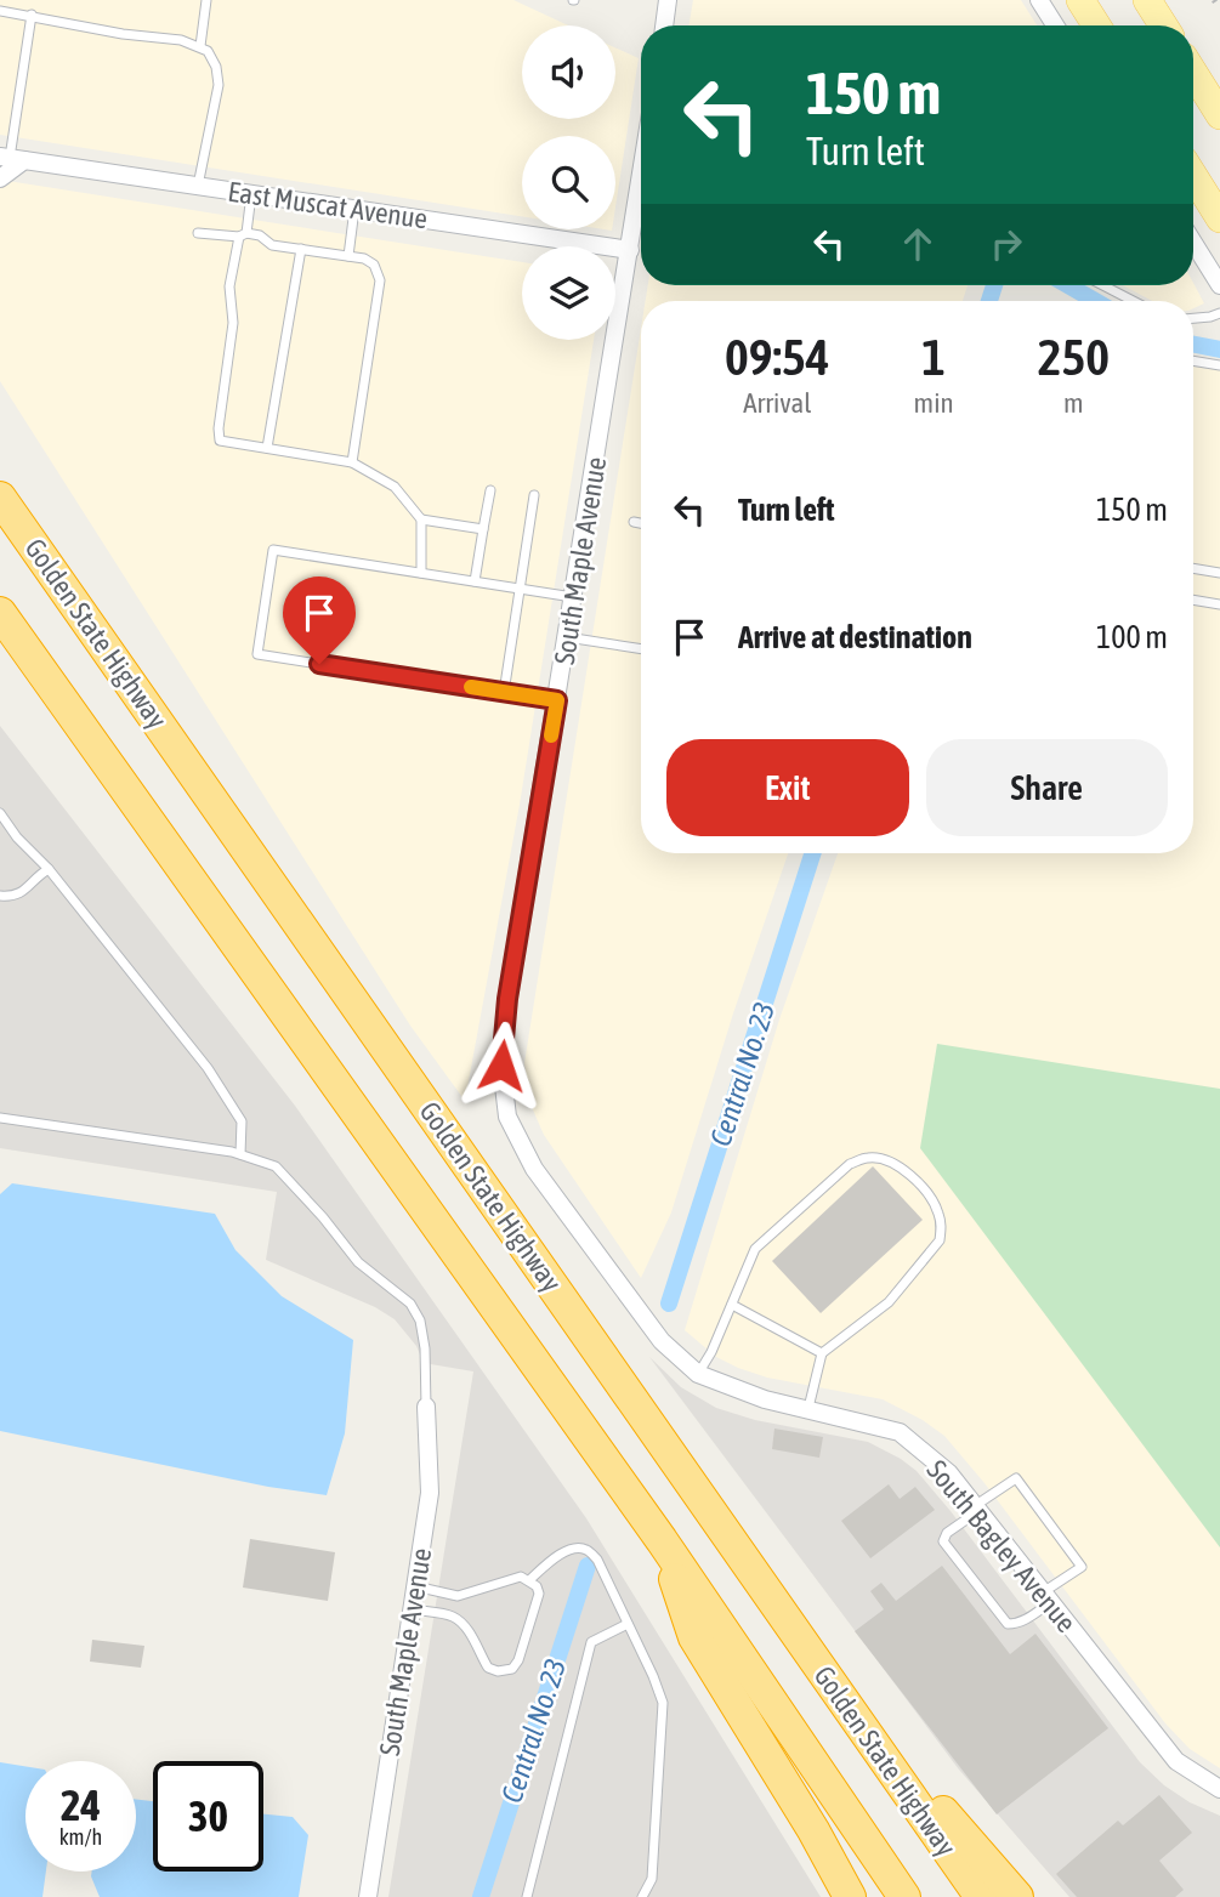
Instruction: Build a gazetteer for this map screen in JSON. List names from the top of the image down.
{
  "streets": {
    "highway": ["Golden State Highway"],
    "street": ["East Muscat Avenue", "South Maple Avenue", "South Bagley Avenue"]
  },
  "crossings": [
    ["East Muscat Avenue", "South Maple Avenue"],
    ["South Maple Avenue", "South Bagley Avenue"]
  ],
  "water": ["Central No. 23"],
  "page": {
    "turn": ["150 m", "Turn left"],
    "eta": [
      "09:54",
      "Arrival",
      "1",
      "min",
      "250",
      "m"
    ],
    "list": [
      {
        "name": "Turn left",
        "value": "150 m"
      },
      {
        "name": "Arrive at destination",
        "value": "100 m"
      }
    ],
    "buttons": ["Exit", "Share"],
    "speed": "24 km/h",
    "limit": "30"
  }
}
